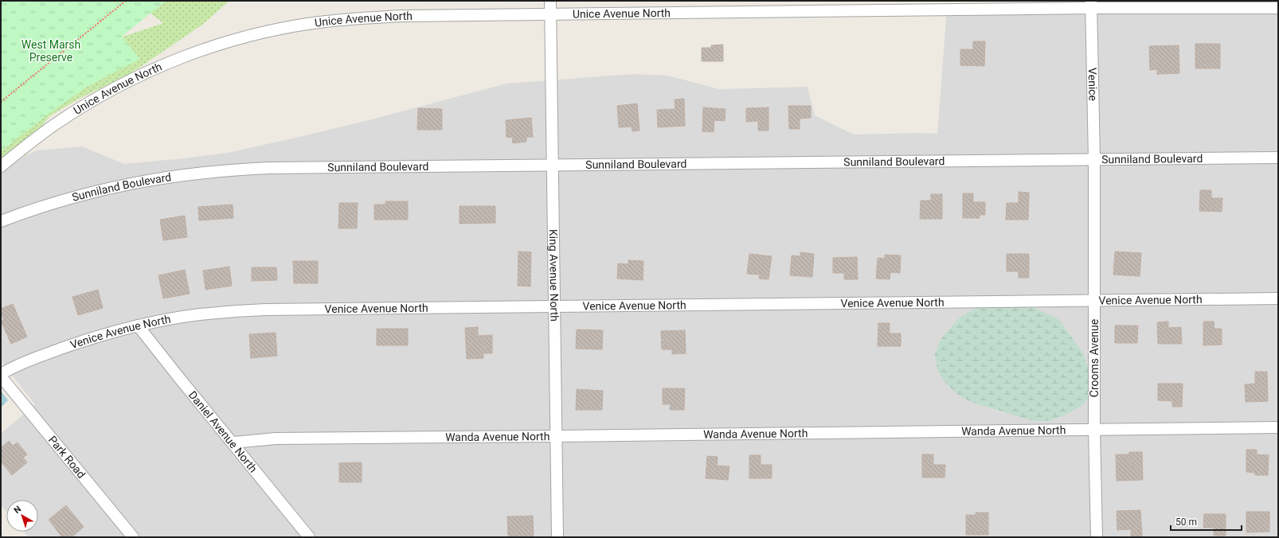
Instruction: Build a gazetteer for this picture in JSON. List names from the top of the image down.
{
  "streets": {
    "street": [
      "Unice Avenue North",
      "Venice",
      "Sunniland Boulevard",
      "King Avenue North",
      "Venice Avenue North",
      "Crooms Avenue",
      "Wanda Avenue North",
      "Daniel Avenue North",
      "Park Road"
    ]
  },
  "crossings": [
    ["Unice Avenue North", "Venice"],
    ["Unice Avenue North", "King Avenue North"],
    ["Venice", "Sunniland Boulevard"],
    ["Venice", "Crooms Avenue"],
    ["Sunniland Boulevard", "King Avenue North"],
    ["Sunniland Boulevard", "Crooms Avenue"],
    ["King Avenue North", "Venice Avenue North"],
    ["King Avenue North", "Wanda Avenue North"],
    ["Venice Avenue North", "Crooms Avenue"],
    ["Venice Avenue North", "Daniel Avenue North"],
    ["Venice Avenue North", "Park Road"],
    ["Crooms Avenue", "Wanda Avenue North"],
    ["Wanda Avenue North", "Daniel Avenue North"]
  ],
  "parks": ["West Marsh Preserve"],
  "scale_bar": "50 m",
  "north": "top left"
}
